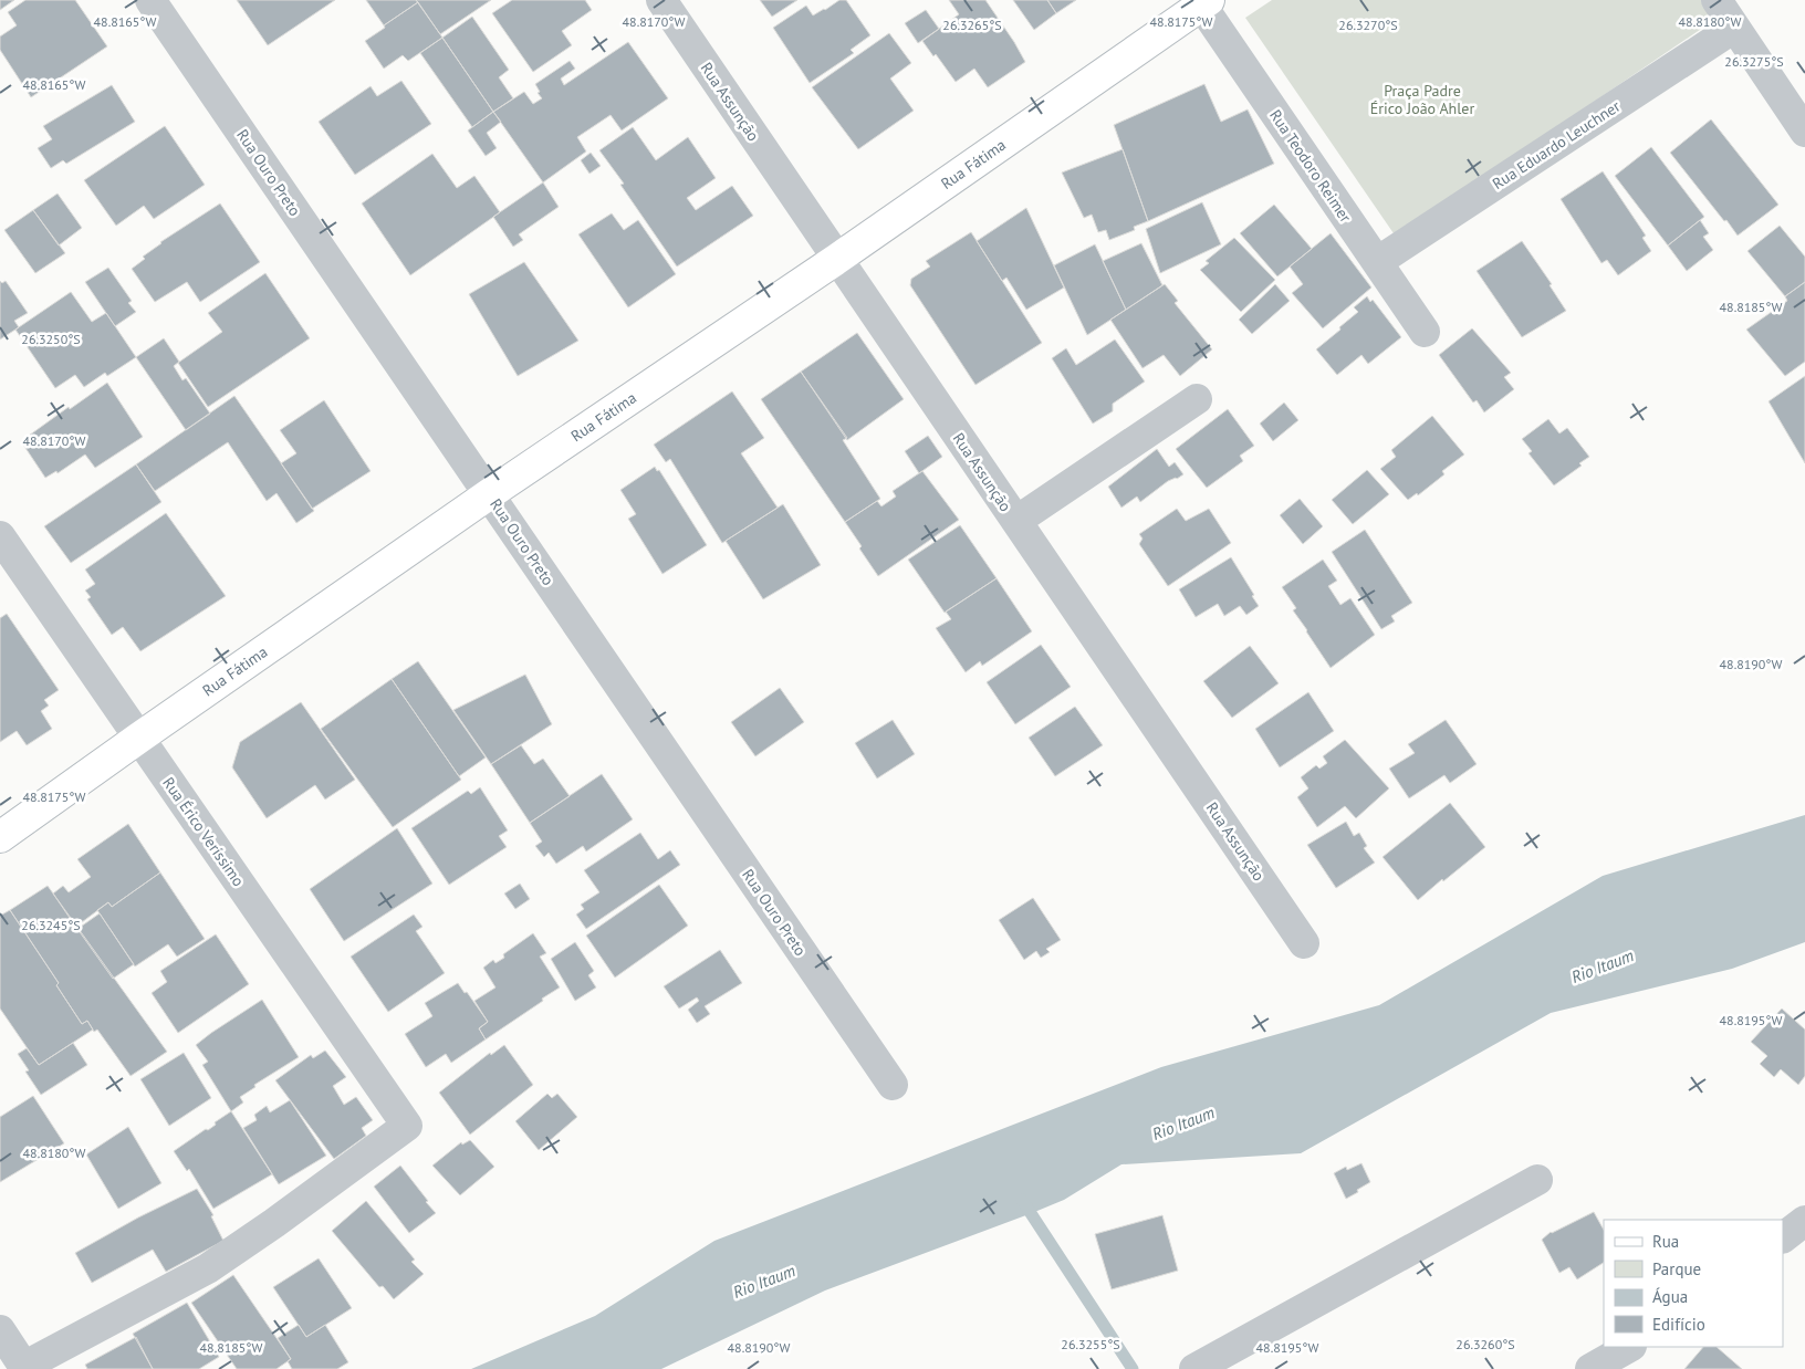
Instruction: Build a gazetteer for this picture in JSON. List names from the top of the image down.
{
  "streets": {
    "main road": ["Rua Fátima"],
    "street": [
      "Rua Assunção",
      "Rua Eduardo Leuchner",
      "Rua Teodoro Reimer",
      "Rua Ouro Preto",
      "Rua Érico Veríssimo"
    ]
  },
  "crossings": [
    ["Rua Assunção", "Rua Fátima"],
    ["Rua Eduardo Leuchner", "Rua Teodoro Reimer"],
    ["Rua Fátima", "Rua Teodoro Reimer"],
    ["Rua Fátima", "Rua Ouro Preto"],
    ["Rua Fátima", "Rua Érico Veríssimo"]
  ],
  "water": ["Rio Itaum"],
  "parks": ["Praça Padre Érico João Ahler"],
  "legend": [
    "Rua",
    "Parque",
    "Água",
    "Edifício"
  ],
  "coordinates": [
    "48.8165°W",
    "48.8170°W",
    "48.8175°W",
    "48.8180°W",
    "26.3265°S",
    "26.3270°S",
    "26.3275°S",
    "48.8185°W",
    "26.3250°S",
    "48.8190°W",
    "26.3245°S",
    "48.8195°W",
    "26.3255°S",
    "26.3260°S"
  ]
}
